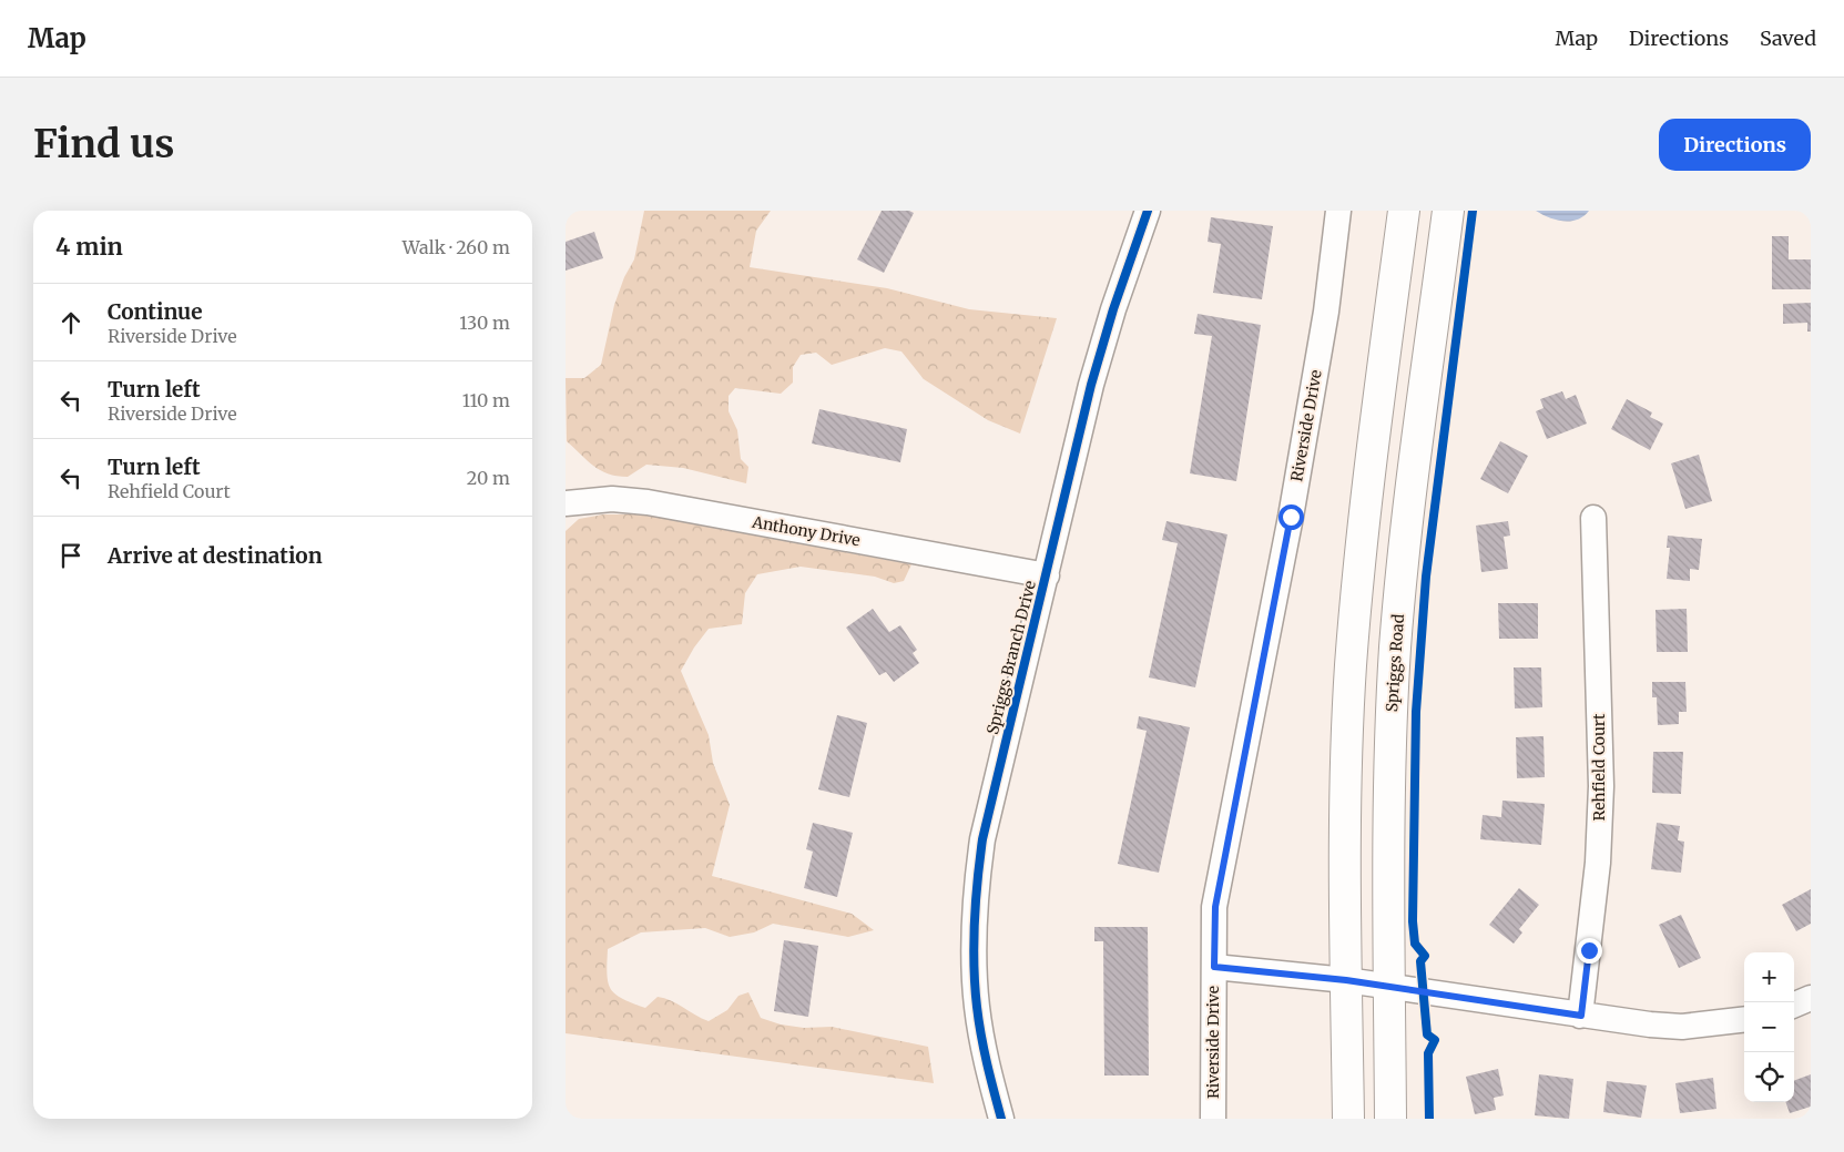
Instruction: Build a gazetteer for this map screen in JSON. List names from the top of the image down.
{
  "streets": {
    "main road": ["Spriggs Road"],
    "street": [
      "Riverside Drive",
      "Anthony Drive",
      "Spriggs Branch Drive",
      "Rehfield Court"
    ]
  },
  "crossings": [
    ["Riverside Drive", "Spriggs Road"],
    ["Riverside Drive", "Rehfield Court"],
    ["Anthony Drive", "Spriggs Branch Drive"]
  ],
  "page": {
    "header": "Map",
    "nav": ["Map", "Directions", "Saved"],
    "buttons": "Directions",
    "title": "Find us",
    "heading": ["4 min", "Walk · 260 m"],
    "list": [
      ["Continue", "Riverside Drive", "130 m"],
      ["Turn left", "Riverside Drive", "110 m"],
      ["Turn left", "Rehfield Court", "20 m"],
      "Arrive at destination"
    ],
    "map_buttons": ["+", "−"]
  }
}
